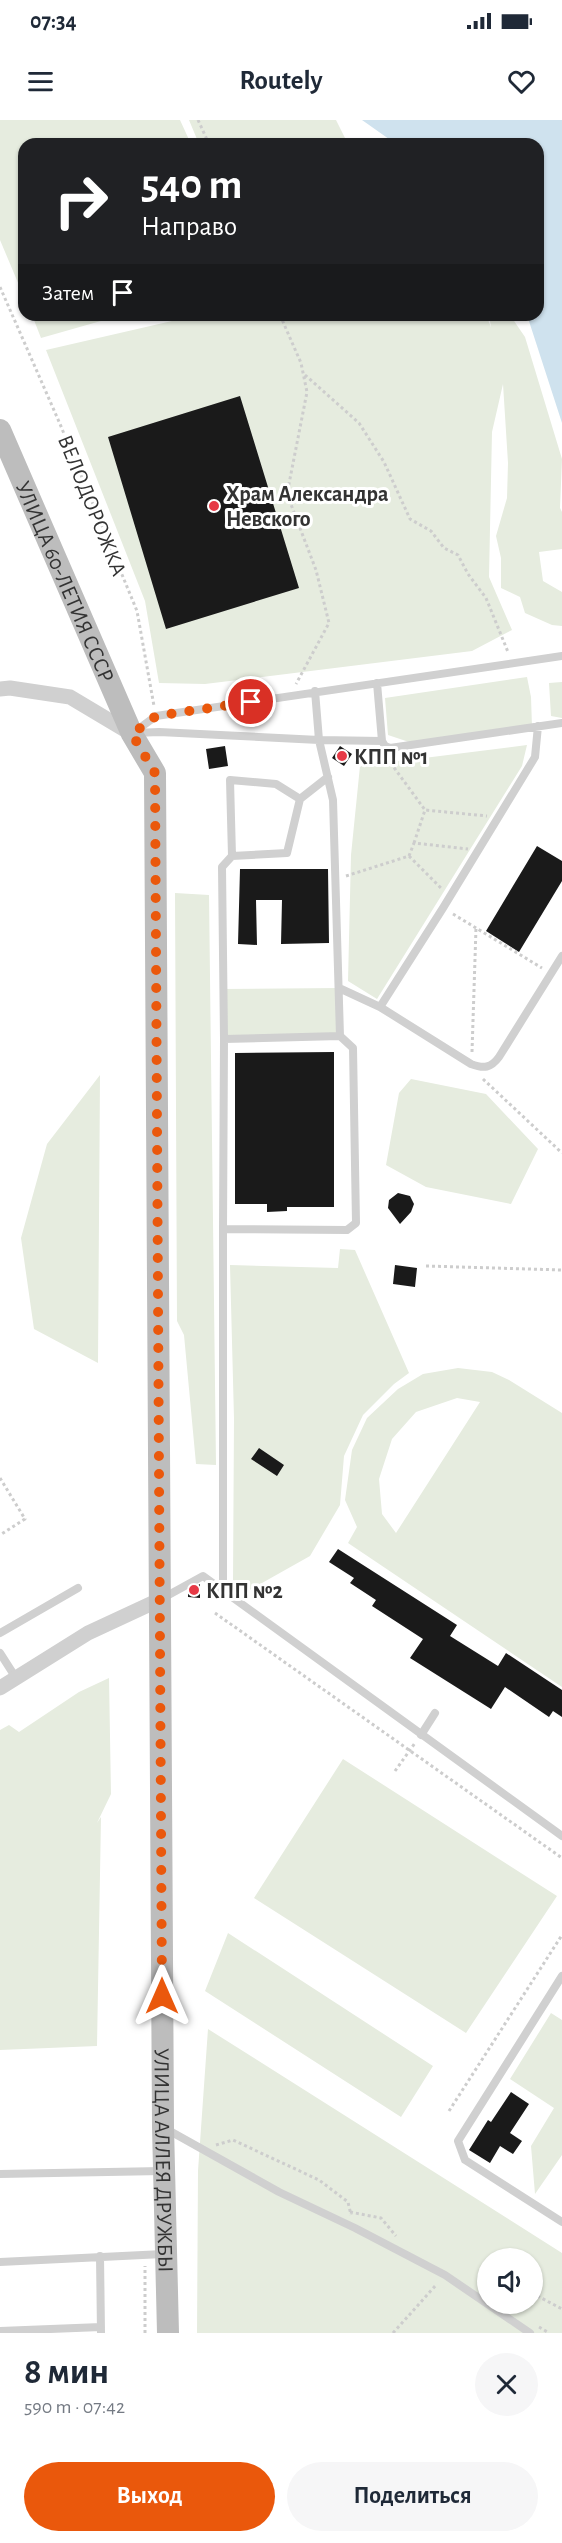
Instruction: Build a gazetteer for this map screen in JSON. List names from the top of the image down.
{
  "streets": {
    "main road": ["УЛИЦА 60-ЛЕТИЯ СССР", "УЛИЦА АЛЛЕЯ ДРУЖБЫ"],
    "path": ["ВЕЛОДОРОЖКА"]
  },
  "crossings": [
    ["УЛИЦА 60-ЛЕТИЯ СССР", "УЛИЦА АЛЛЕЯ ДРУЖБЫ"]
  ],
  "places": ["Храм Александра Невского", "КПП №1", "КПП №2"],
  "page": {
    "status": "07:34",
    "header": "Routely",
    "turn": ["540 m", "Направо"],
    "then": "Затем",
    "heading": ["8 мин", "590 m · 07:42"],
    "buttons": ["Выход", "Поделиться"]
  }
}
